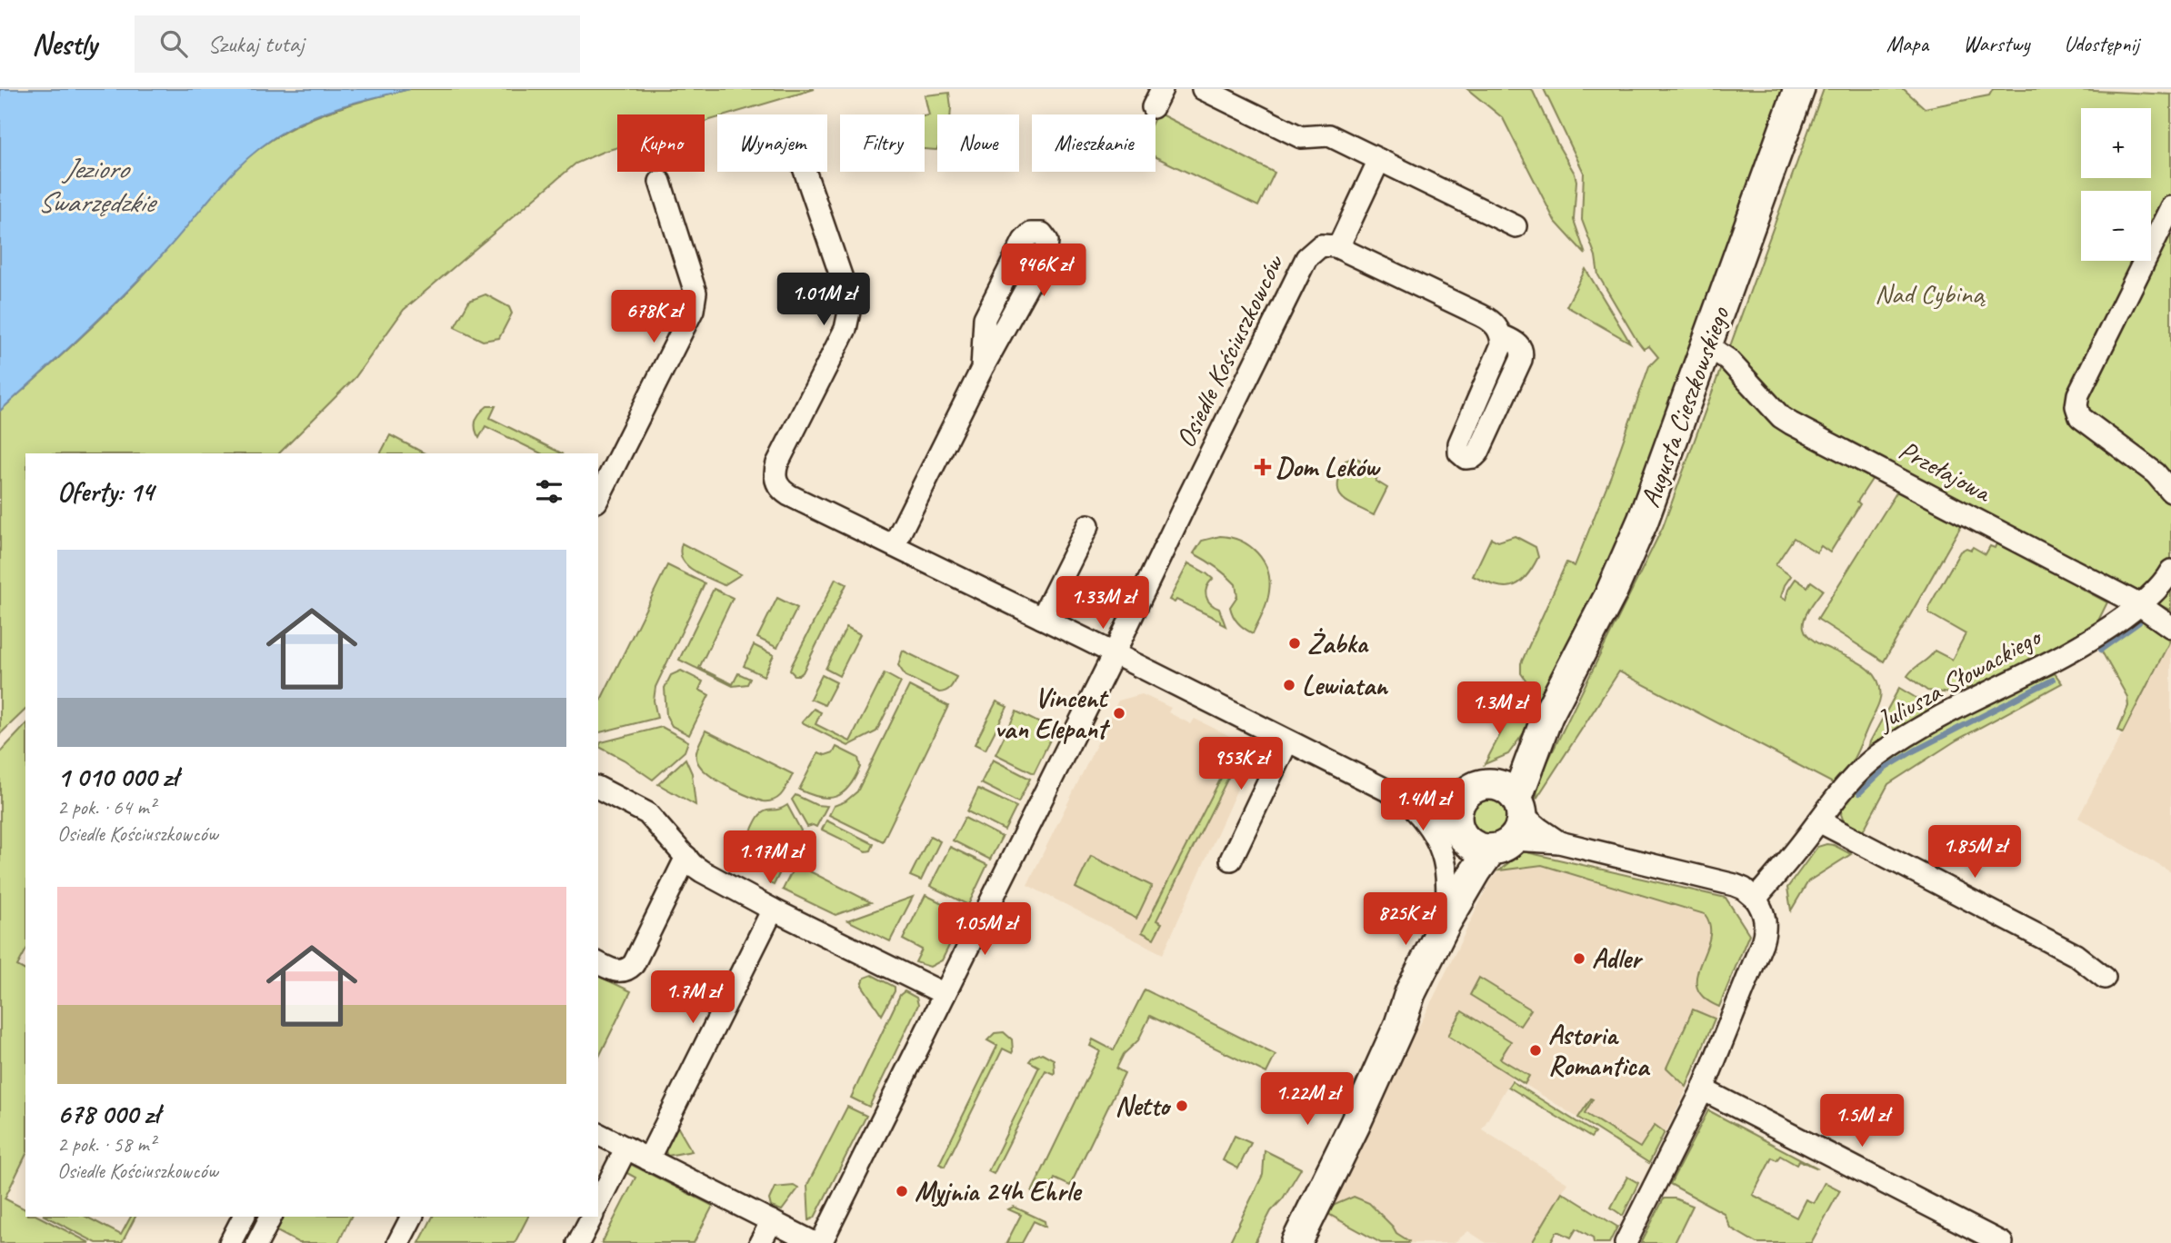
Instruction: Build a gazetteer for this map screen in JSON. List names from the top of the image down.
{
  "streets": {
    "street": [
      "Osiedle Kościuszkowców",
      "Augusta Cieszkowskiego",
      "Przełajowa",
      "Juliusza Słowackiego"
    ]
  },
  "crossings": [
    ["Augusta Cieszkowskiego", "Przełajowa"],
    ["Przełajowa", "Juliusza Słowackiego"]
  ],
  "water": ["Jezioro Swarzędzkie"],
  "parks": ["Nad Cybiną"],
  "places": {
    "health": ["Dom Leków"],
    "other": [
      "Żabka",
      "Lewiatan",
      "Vincent van Elepant",
      "Adler",
      "Astoria Romantica",
      "Netto",
      "Myjnia 24h Ehrle"
    ]
  },
  "page": {
    "header": "Nestly",
    "search": "Szukaj tutaj",
    "nav": ["Mapa", "Warstwy", "Udostępnij"],
    "map_buttons": ["+", "−"],
    "chip": [
      "Kupno",
      "Wynajem",
      "Filtry",
      "Nowe",
      "Mieszkanie"
    ],
    "price": [
      "946K zł",
      "1.01M zł",
      "678K zł",
      "1.33M zł",
      "1.3M zł",
      "953K zł",
      "1.4M zł",
      "1.85M zł",
      "1.17M zł",
      "825K zł",
      "1.05M zł",
      "1.7M zł",
      "1.22M zł",
      "1.5M zł"
    ],
    "heading": "Oferty: 14",
    "list": [
      {
        "name": "1 010 000 zł",
        "note": "2 pok. · 64 m² · Osiedle Kościuszkowców"
      },
      {
        "name": "678 000 zł",
        "note": "2 pok. · 58 m² · Osiedle Kościuszkowców"
      }
    ]
  }
}
